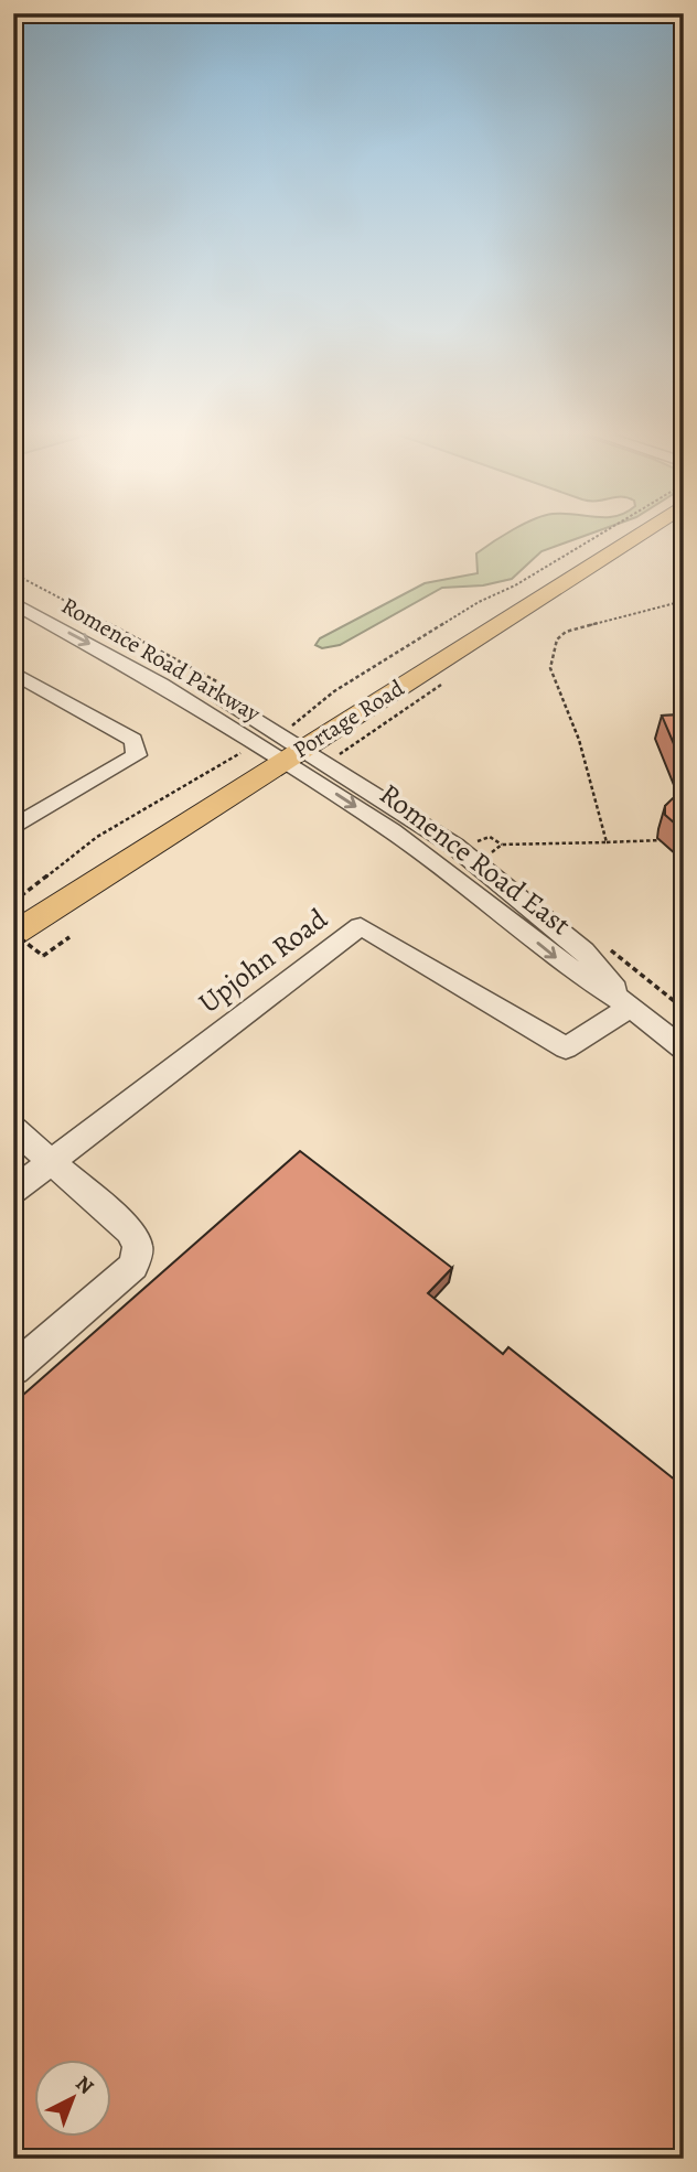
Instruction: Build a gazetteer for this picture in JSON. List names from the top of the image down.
{
  "streets": {
    "main road": ["Portage Road"],
    "street": ["Romence Road Parkway", "Romence Road East", "Upjohn Road"]
  },
  "crossings": [
    ["Romence Road Parkway", "Portage Road"],
    ["Romence Road Parkway", "Romence Road East"],
    ["Portage Road", "Romence Road East"],
    ["Romence Road East", "Upjohn Road"]
  ],
  "north": "top right"
}
